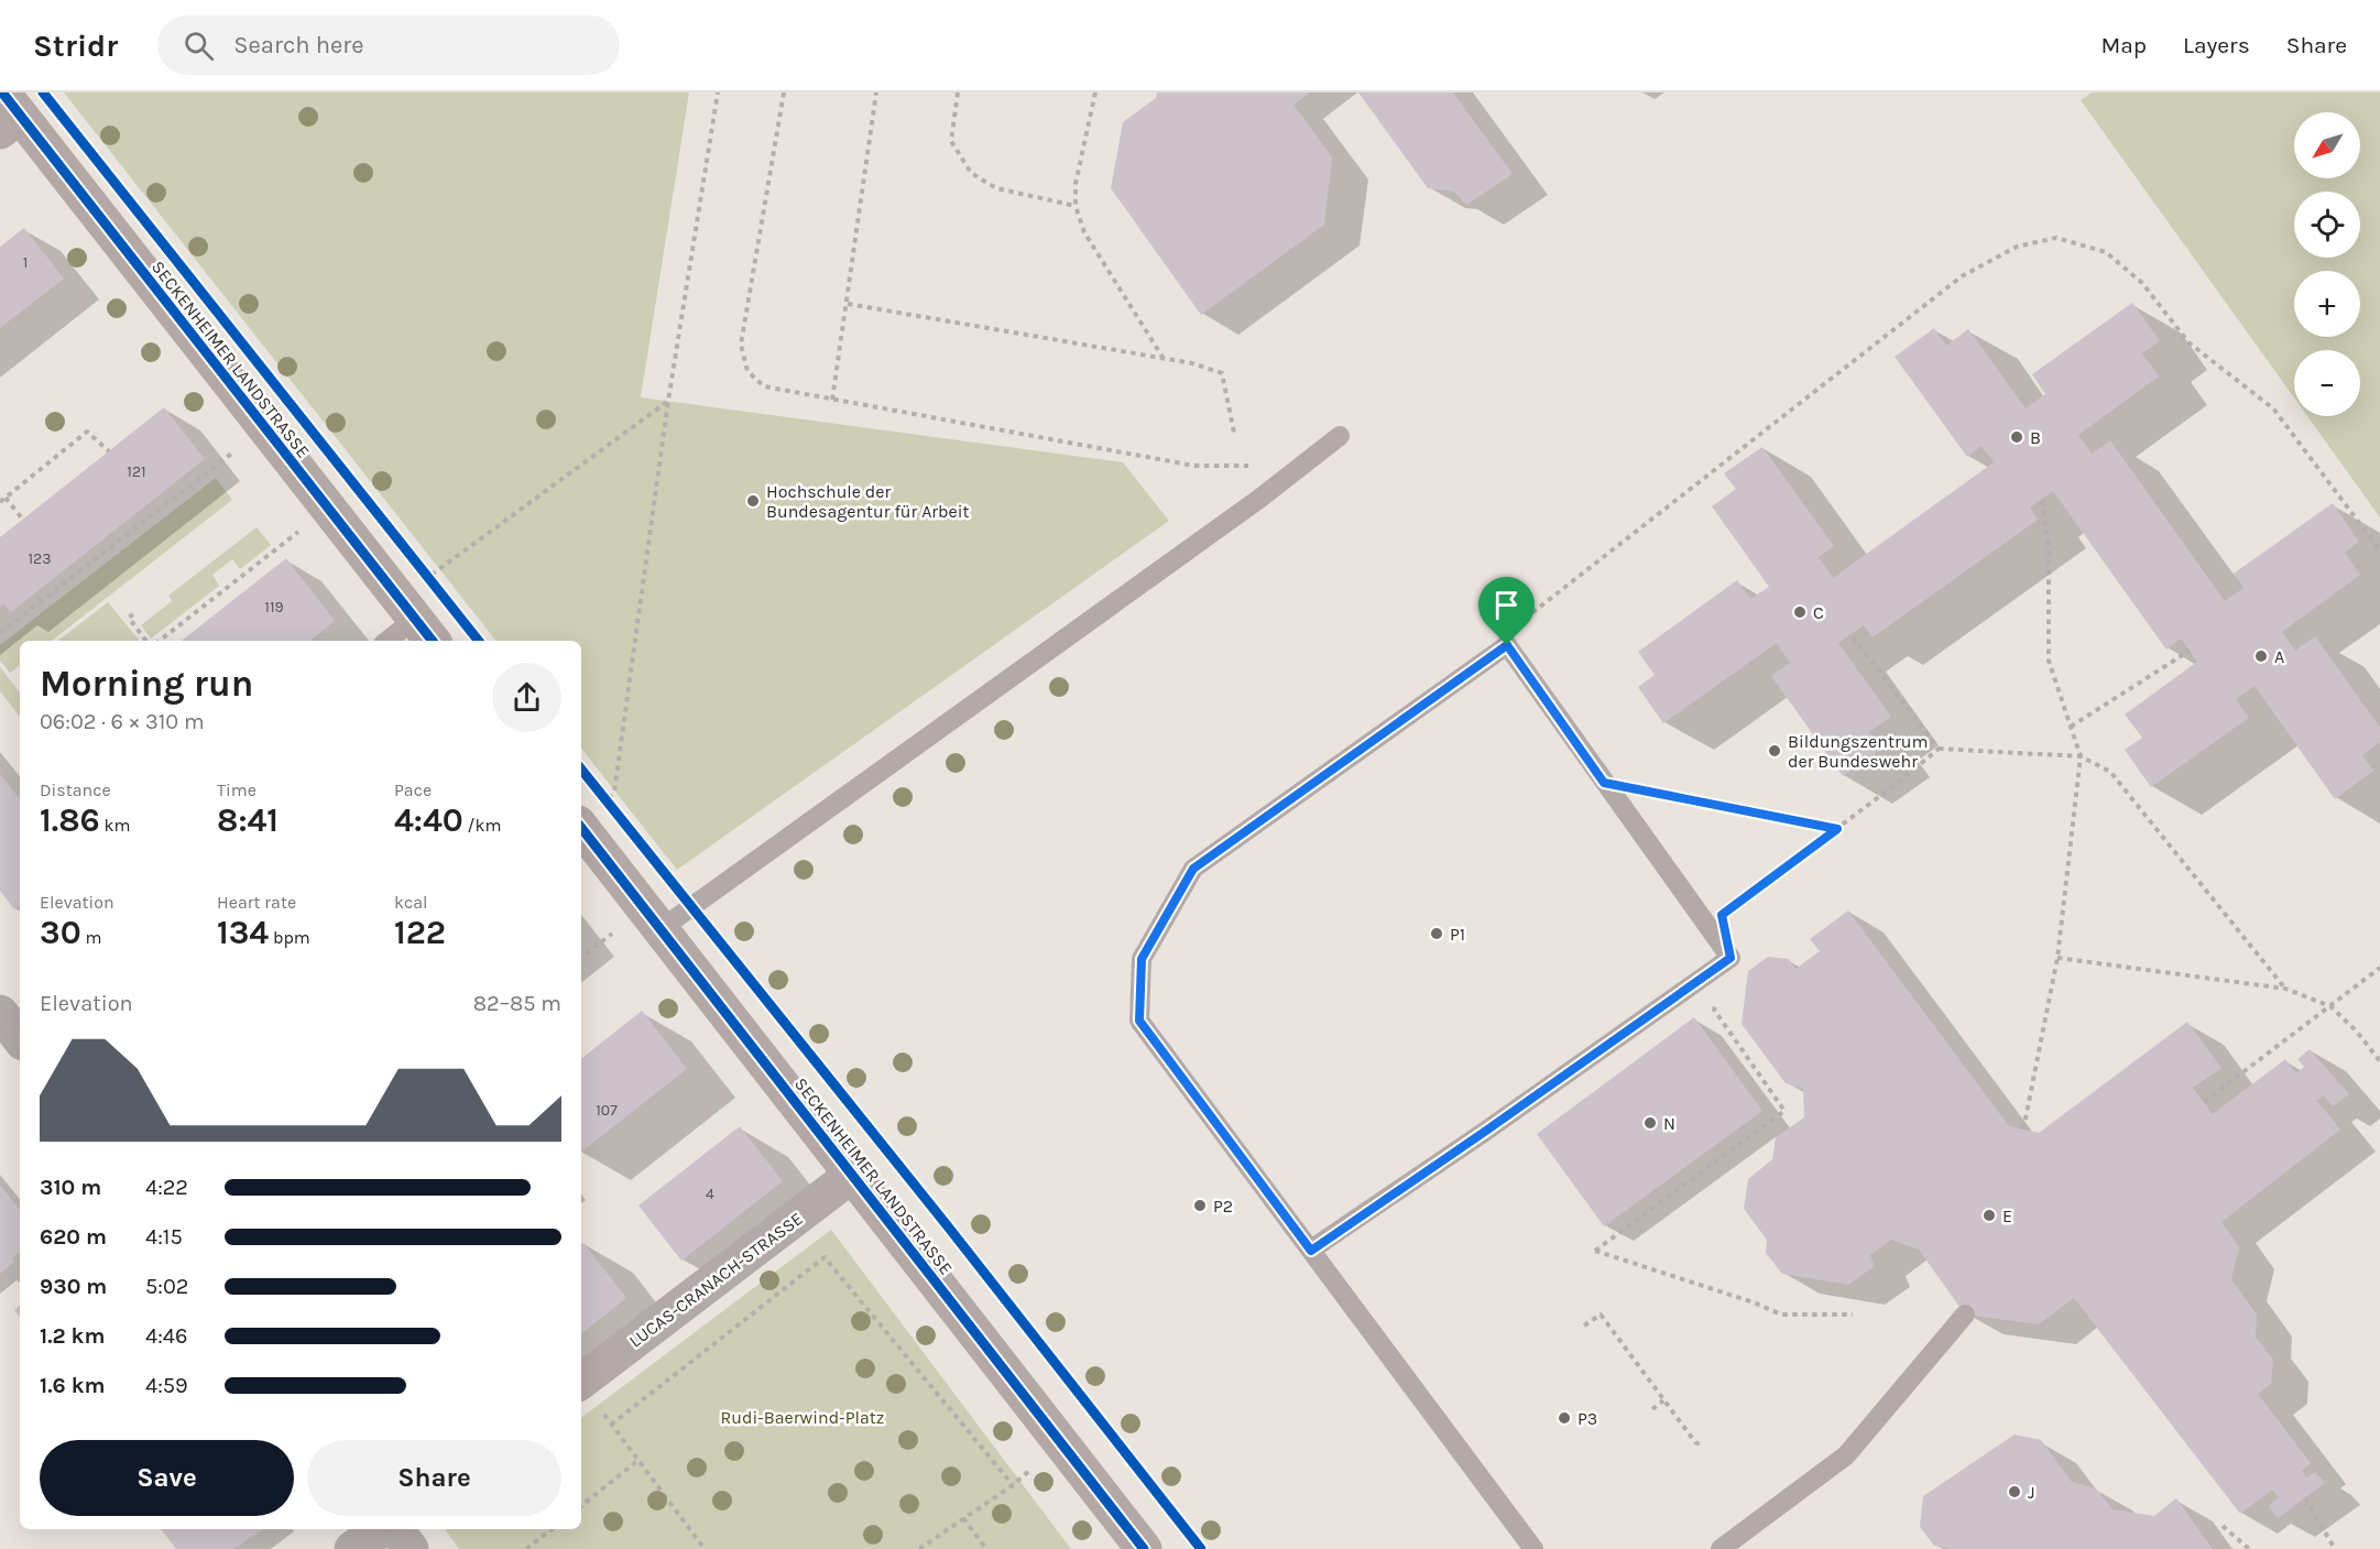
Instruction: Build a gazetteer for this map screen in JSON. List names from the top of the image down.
{
  "streets": {
    "main road": ["SECKENHEIMER LANDSTRASSE"],
    "street": ["LUCAS-CRANACH-STRASSE"]
  },
  "crossings": [
    ["SECKENHEIMER LANDSTRASSE", "LUCAS-CRANACH-STRASSE"]
  ],
  "parks": ["Rudi-Baerwind-Platz"],
  "places": [
    "B",
    "Hochschule der Bundesagentur für Arbeit",
    "C",
    "A",
    "Bildungszentrum der Bundeswehr",
    "P1",
    "N",
    "P2",
    "E",
    "P3",
    "J"
  ],
  "house_numbers": [
    "1",
    "121",
    "123",
    "119",
    "107",
    "4"
  ],
  "north": "bottom left",
  "page": {
    "header": "Stridr",
    "search": "Search here",
    "nav": ["Map", "Layers", "Share"],
    "map_buttons": ["+", "−"],
    "heading": ["Morning run", "06:02 · 6 × 310 m"],
    "stats": [
      ["Distance", "1.86 km"],
      ["Time", "8:41"],
      ["Pace", "4:40 /km"],
      ["Elevation", "30 m"],
      ["Heart rate", "134 bpm"],
      ["kcal", "122"]
    ],
    "chart": ["Elevation", "82–85 m"],
    "list": [
      {
        "name": "310 m",
        "note": "4:22"
      },
      {
        "name": "620 m",
        "note": "4:15"
      },
      {
        "name": "930 m",
        "note": "5:02"
      },
      {
        "name": "1.2 km",
        "note": "4:46"
      },
      {
        "name": "1.6 km",
        "note": "4:59"
      }
    ],
    "buttons": ["Save", "Share"]
  }
}
